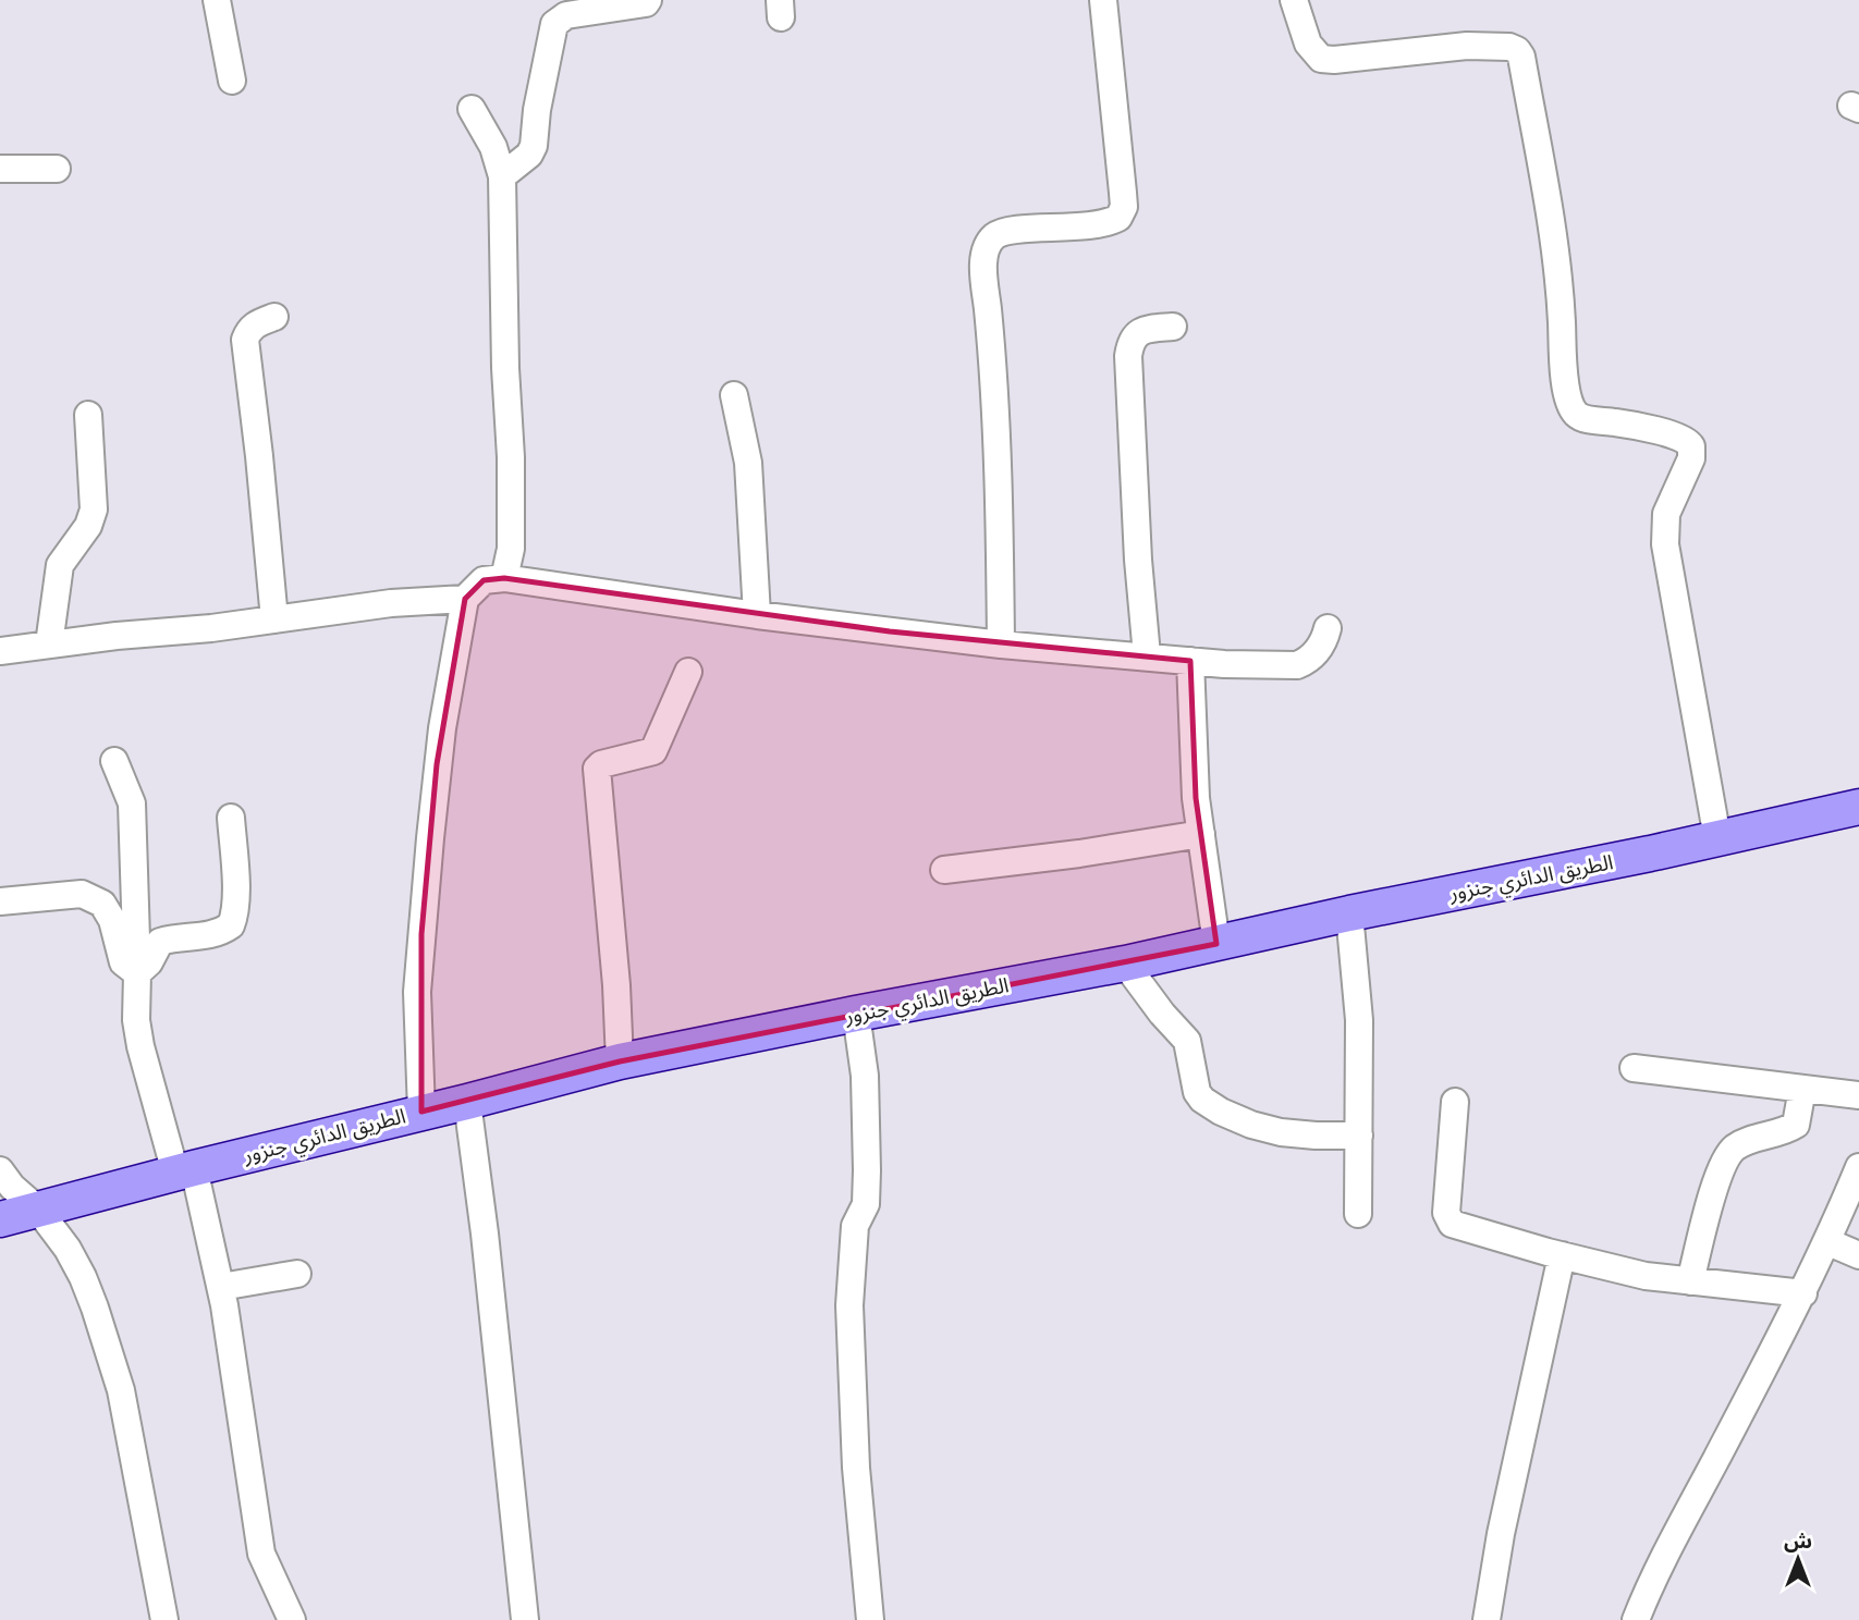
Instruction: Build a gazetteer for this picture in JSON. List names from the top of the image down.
{
  "streets": {
    "main road": ["الطريق الدائري جنزور"]
  },
  "north": "top"
}
